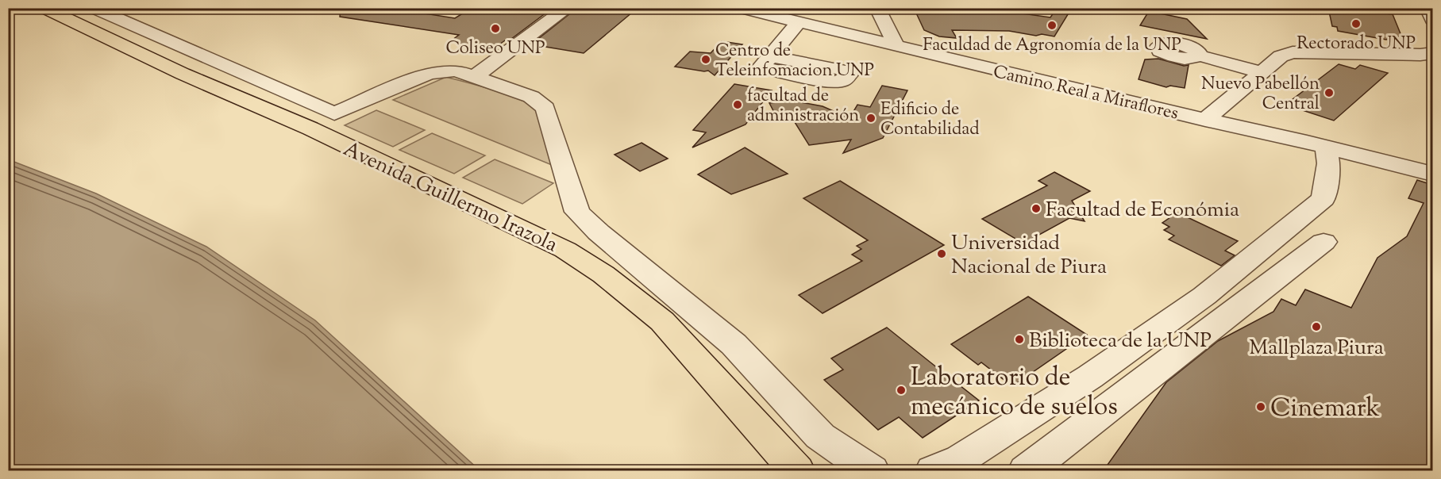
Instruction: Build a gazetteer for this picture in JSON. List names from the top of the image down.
{
  "streets": {
    "main road": ["Avenida Guillermo Irazola"],
    "lane": ["Camino Real a Miraflores"]
  },
  "places": [
    "Rectorado UNP",
    "Faculdad de Agronomía de la UNP",
    "Coliseo UNP",
    "Centro de Teleinfomacion UNP",
    "Nuevo Pabellón Central",
    "facultad de administración",
    "Edificio de Contabilidad",
    "Facultad de Económia",
    "Universidad Nacional de Piura",
    "Mallplaza Piura",
    "Biblioteca de la UNP",
    "Laboratorio de mecánico de suelos",
    "Cinemark"
  ]
}
